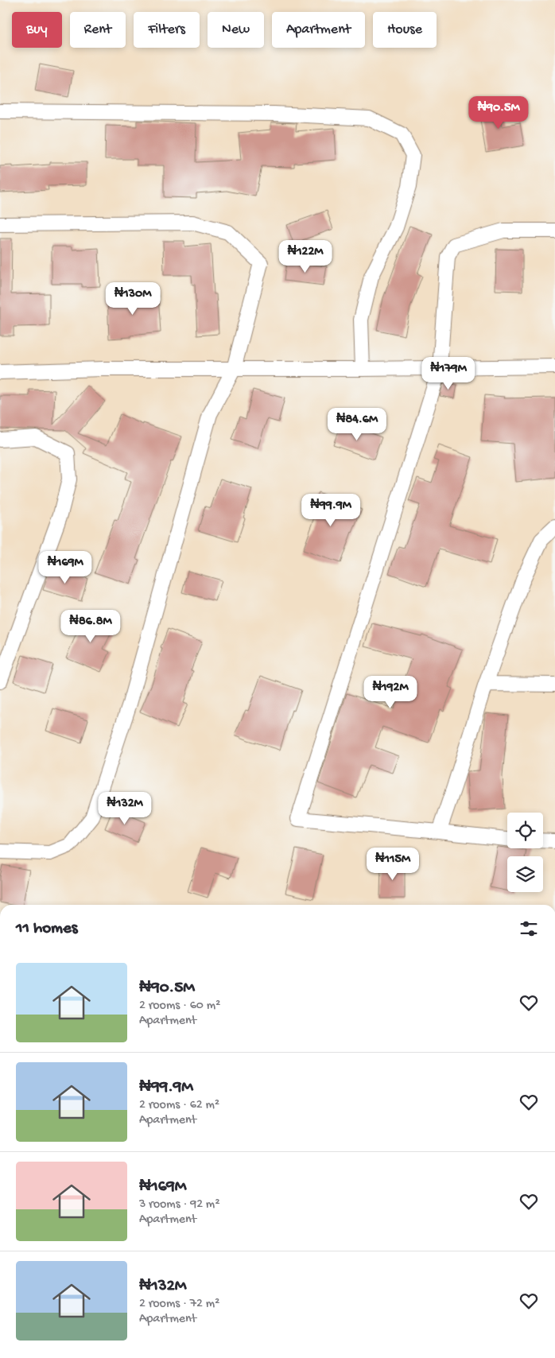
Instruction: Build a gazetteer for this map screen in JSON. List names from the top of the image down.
{
  "page": {
    "chip": [
      "Buy",
      "Rent",
      "Filters",
      "New",
      "Apartment",
      "House"
    ],
    "price": [
      "₦90.5M",
      "₦122M",
      "₦130M",
      "₦179M",
      "₦84.6M",
      "₦99.9M",
      "₦169M",
      "₦86.8M",
      "₦192M",
      "₦132M",
      "₦115M"
    ],
    "heading": "11 homes",
    "list": [
      {
        "name": "₦90.5M",
        "note": "2 rooms · 60 m² · Apartment"
      },
      {
        "name": "₦99.9M",
        "note": "2 rooms · 62 m² · Apartment"
      },
      {
        "name": "₦169M",
        "note": "3 rooms · 92 m² · Apartment"
      },
      {
        "name": "₦132M",
        "note": "2 rooms · 72 m² · Apartment"
      }
    ]
  }
}
